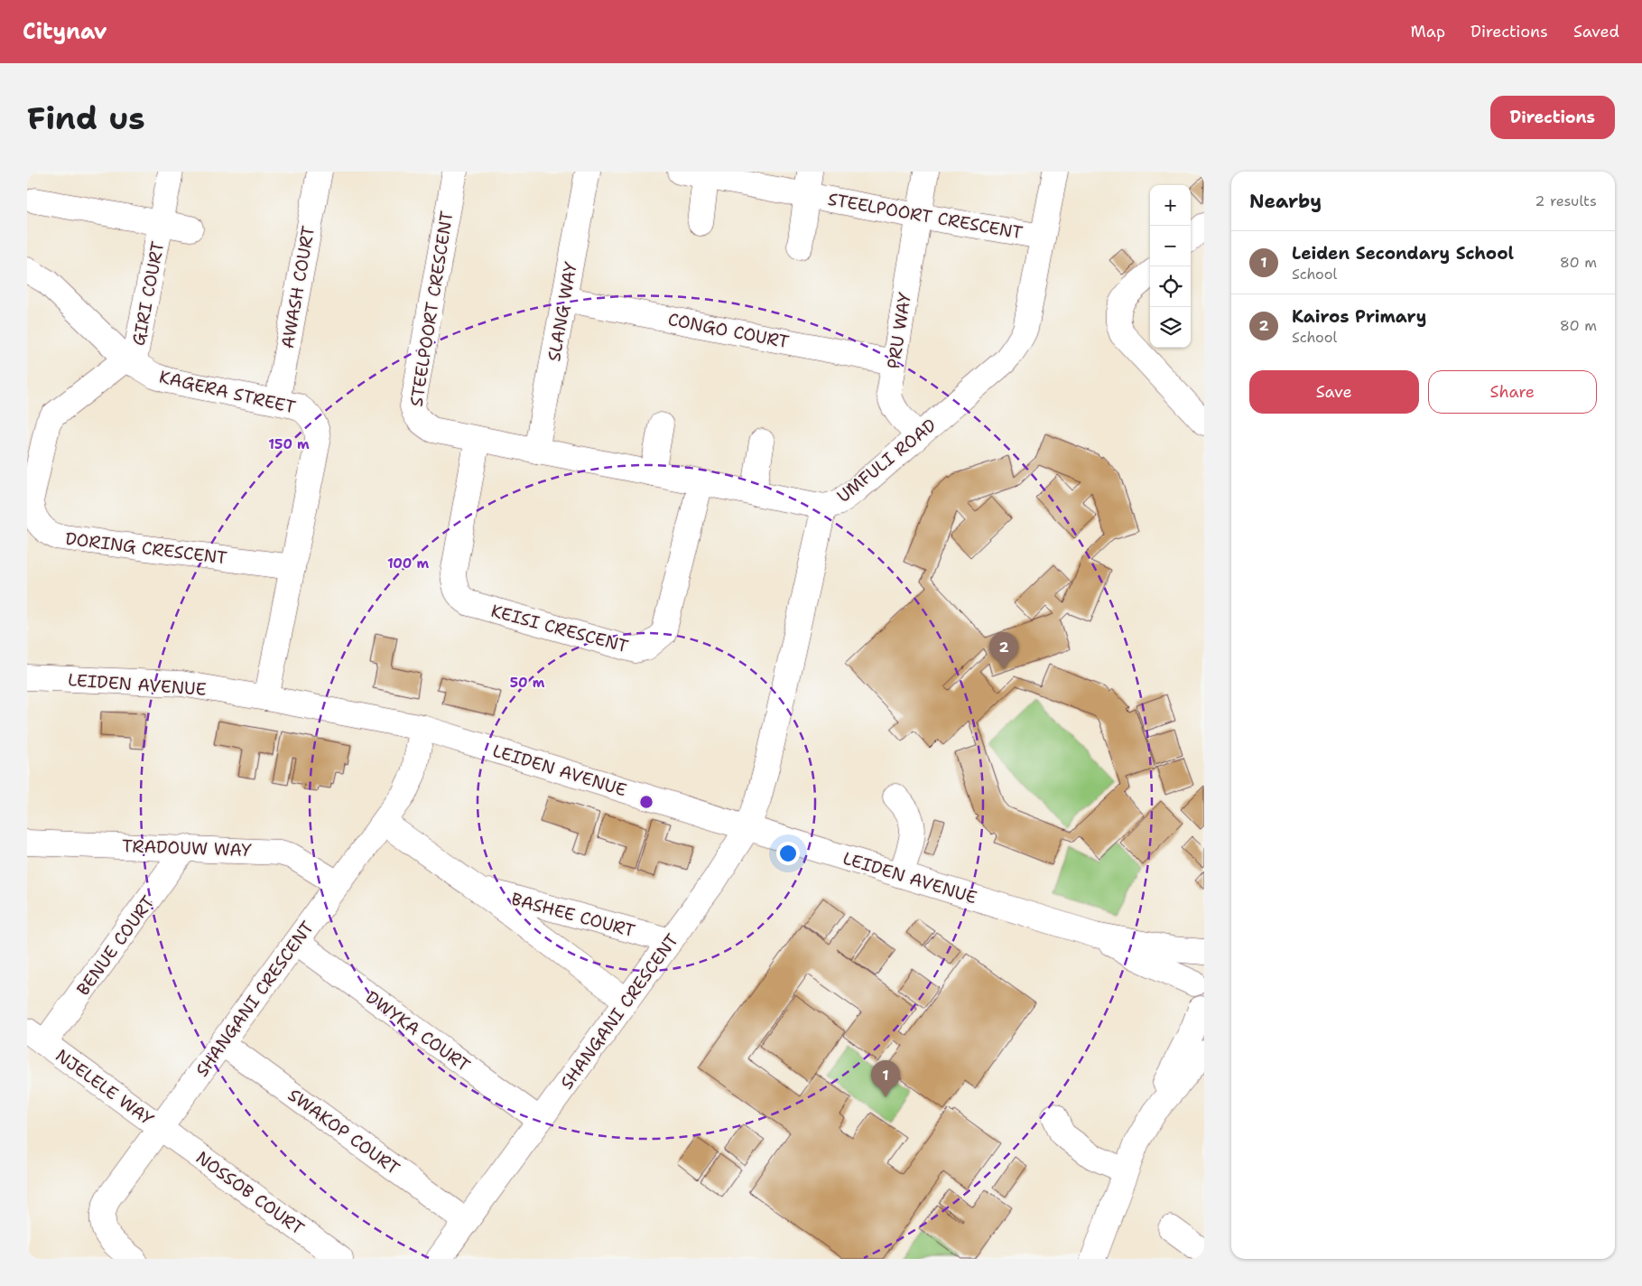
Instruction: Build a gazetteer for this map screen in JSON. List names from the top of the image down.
{
  "streets": {
    "street": [
      "STEELPOORT CRESCENT",
      "AWASH COURT",
      "GIRI COURT",
      "SLANG WAY",
      "CONGO COURT",
      "PRU WAY",
      "KAGERA STREET",
      "UMFULI ROAD",
      "DORING CRESCENT",
      "KEISI CRESCENT",
      "LEIDEN AVENUE",
      "TRADOUW WAY",
      "BASHEE COURT",
      "BENUE COURT",
      "SHANGANI CRESCENT",
      "DWYKA COURT",
      "NJELELE WAY",
      "SWAKOP COURT",
      "NOSSOB COURT"
    ]
  },
  "crossings": [
    ["STEELPOORT CRESCENT", "SLANG WAY"],
    ["STEELPOORT CRESCENT", "PRU WAY"],
    ["STEELPOORT CRESCENT", "UMFULI ROAD"],
    ["STEELPOORT CRESCENT", "KEISI CRESCENT"],
    ["AWASH COURT", "KAGERA STREET"],
    ["GIRI COURT", "KAGERA STREET"],
    ["GIRI COURT", "DORING CRESCENT"],
    ["SLANG WAY", "CONGO COURT"],
    ["CONGO COURT", "PRU WAY"],
    ["PRU WAY", "UMFULI ROAD"],
    ["KAGERA STREET", "DORING CRESCENT"],
    ["KAGERA STREET", "LEIDEN AVENUE"],
    ["UMFULI ROAD", "LEIDEN AVENUE"],
    ["UMFULI ROAD", "SHANGANI CRESCENT"],
    ["LEIDEN AVENUE", "SHANGANI CRESCENT"],
    ["TRADOUW WAY", "BENUE COURT"],
    ["TRADOUW WAY", "SHANGANI CRESCENT"],
    ["BASHEE COURT", "SHANGANI CRESCENT"],
    ["BENUE COURT", "NJELELE WAY"],
    ["SHANGANI CRESCENT", "DWYKA COURT"],
    ["SHANGANI CRESCENT", "NJELELE WAY"],
    ["SHANGANI CRESCENT", "SWAKOP COURT"],
    ["SHANGANI CRESCENT", "NOSSOB COURT"],
    ["NJELELE WAY", "NOSSOB COURT"]
  ],
  "page": {
    "header": "Citynav",
    "nav": ["Map", "Directions", "Saved"],
    "buttons": [
      "Directions",
      ["Save", "Share"]
    ],
    "title": "Find us",
    "heading": ["Nearby", "2 results"],
    "map_buttons": ["+", "−"],
    "list": [
      {
        "mark": "1",
        "name": "Leiden Secondary School",
        "note": "School",
        "value": "80 m"
      },
      {
        "mark": "2",
        "name": "Kairos Primary",
        "note": "School",
        "value": "80 m"
      }
    ],
    "pins": ["2", "1"]
  },
  "rings": ["150 m", "100 m", "50 m"]
}
